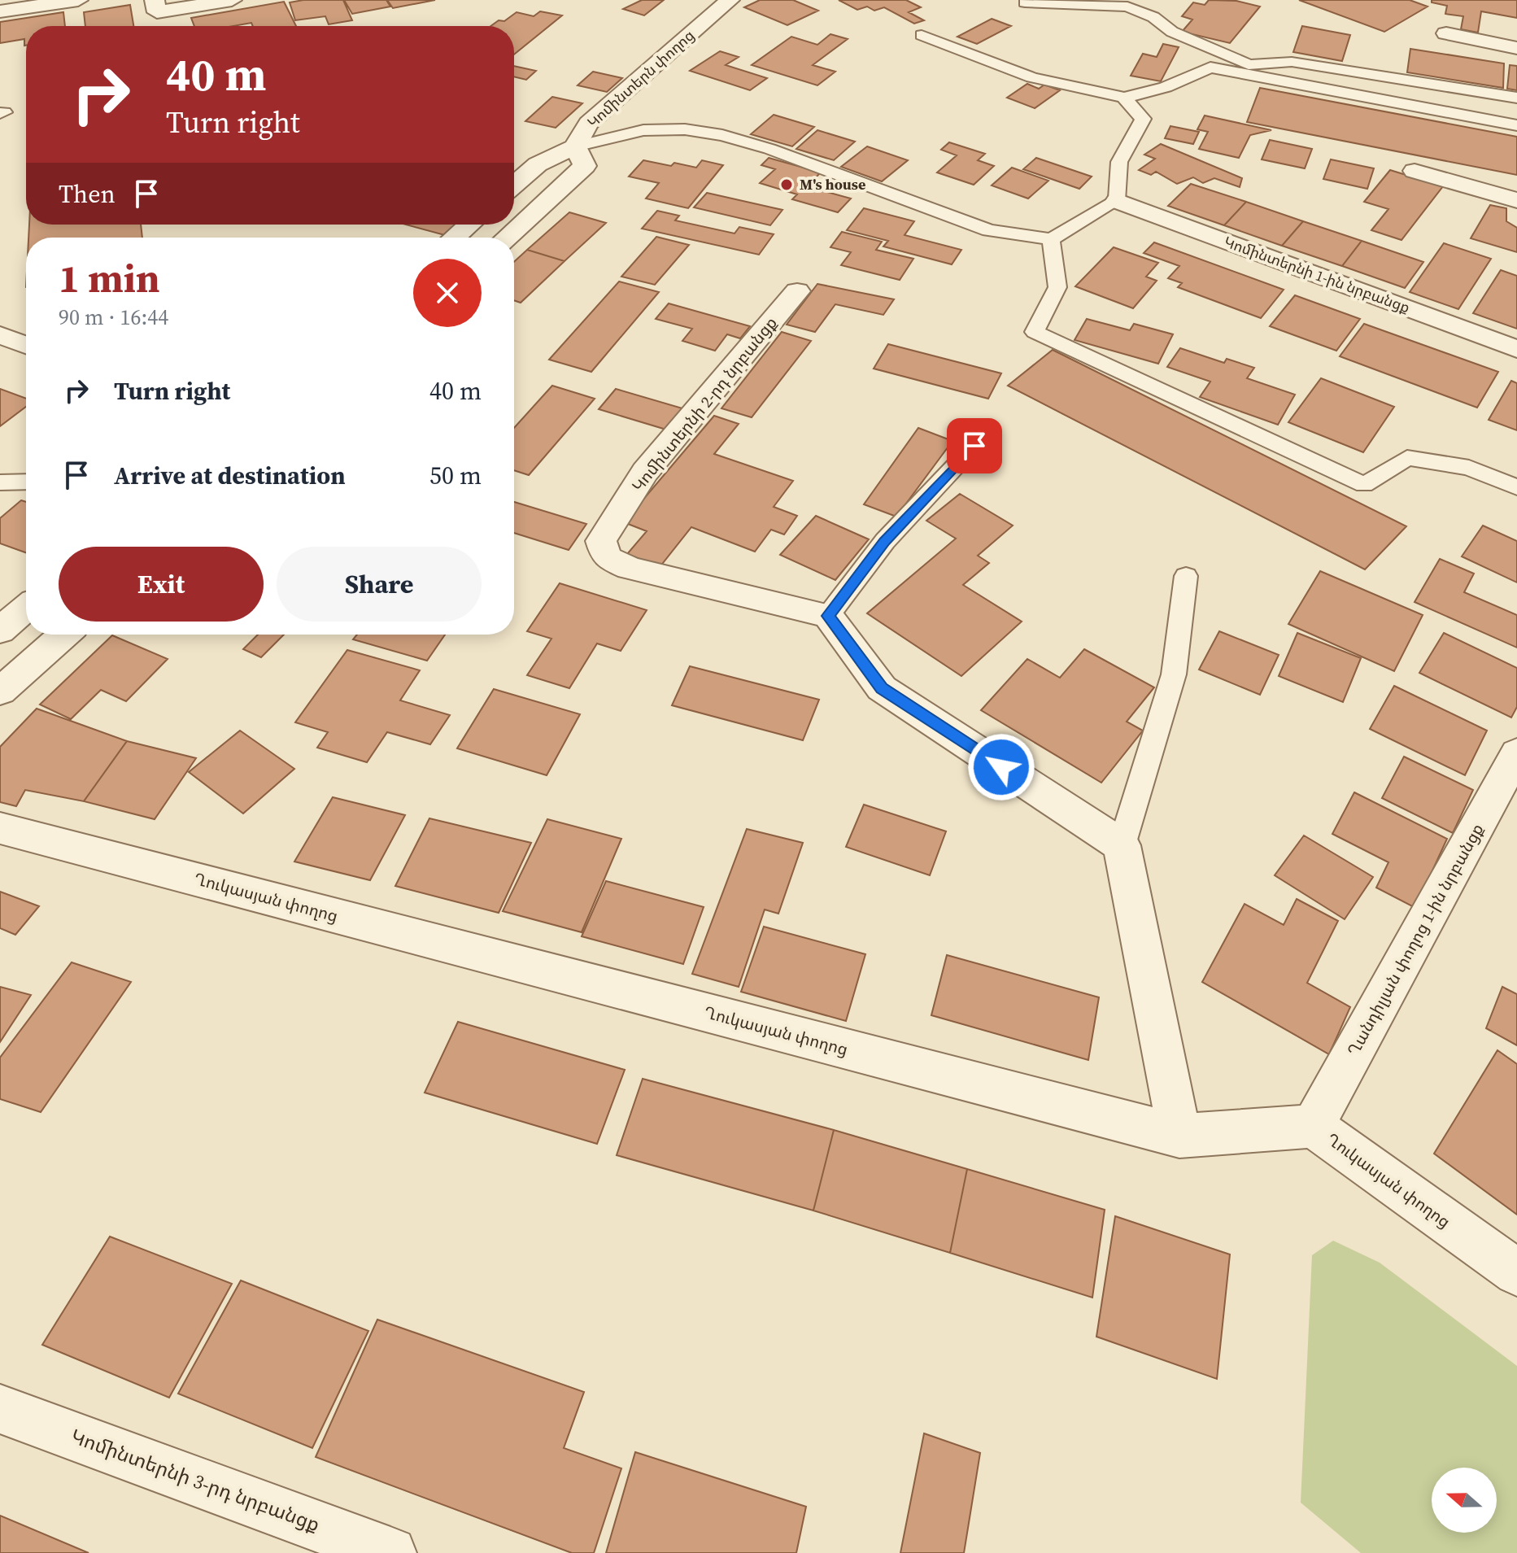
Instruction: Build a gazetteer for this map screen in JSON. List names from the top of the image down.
{
  "streets": {
    "street": [
      "Կոմինտերն փողոց",
      "Կոմինտերնի 1-ին նրբանցք",
      "Կոմինտերնի 2-րդ նրբանցք",
      "Ղուկասյան փողոց",
      "Ղանդիլյան փողոց 1-ին նրբանցք",
      "Կոմինտերնի 3-րդ նրբանցք"
    ]
  },
  "crossings": [
    ["Ղուկասյան փողոց", "Ղանդիլյան փողոց 1-ին նրբանցք"]
  ],
  "places": ["M's house"],
  "north": "left",
  "page": {
    "turn": ["40 m", "Turn right"],
    "then": "Then",
    "heading": ["1 min", "90 m · 16:44"],
    "list": [
      {
        "name": "Turn right",
        "value": "40 m"
      },
      {
        "name": "Arrive at destination",
        "value": "50 m"
      }
    ],
    "buttons": ["Exit", "Share"]
  }
}
